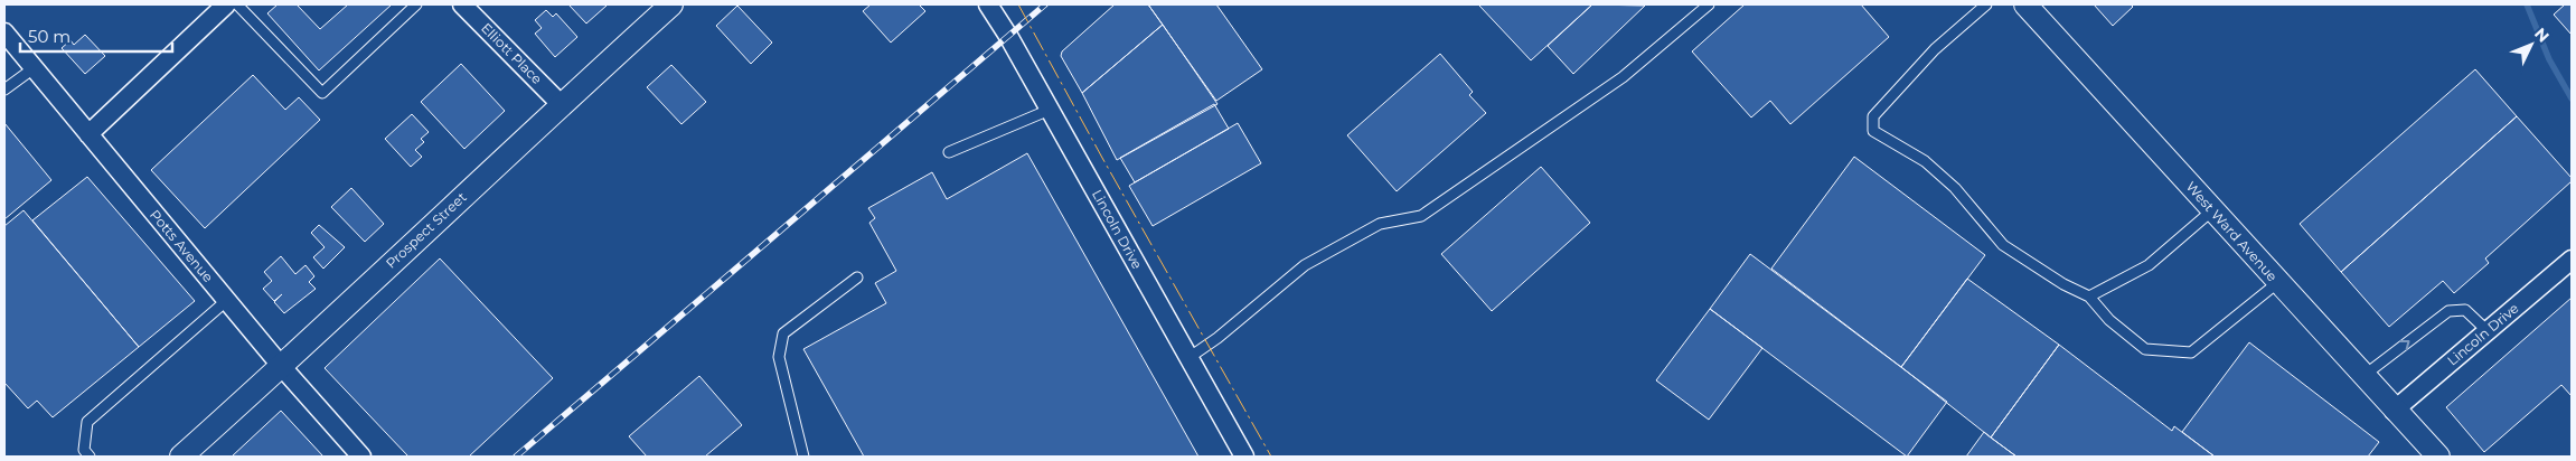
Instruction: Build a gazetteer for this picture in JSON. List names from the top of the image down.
{
  "streets": {
    "street": [
      "Elliott Place",
      "Lincoln Drive",
      "Prospect Street",
      "West Ward Avenue",
      "Potts Avenue"
    ]
  },
  "crossings": [
    ["Elliott Place", "Prospect Street"],
    ["Lincoln Drive", "West Ward Avenue"],
    ["Prospect Street", "Potts Avenue"]
  ],
  "scale_bar": "50 m",
  "north": "top right"
}
